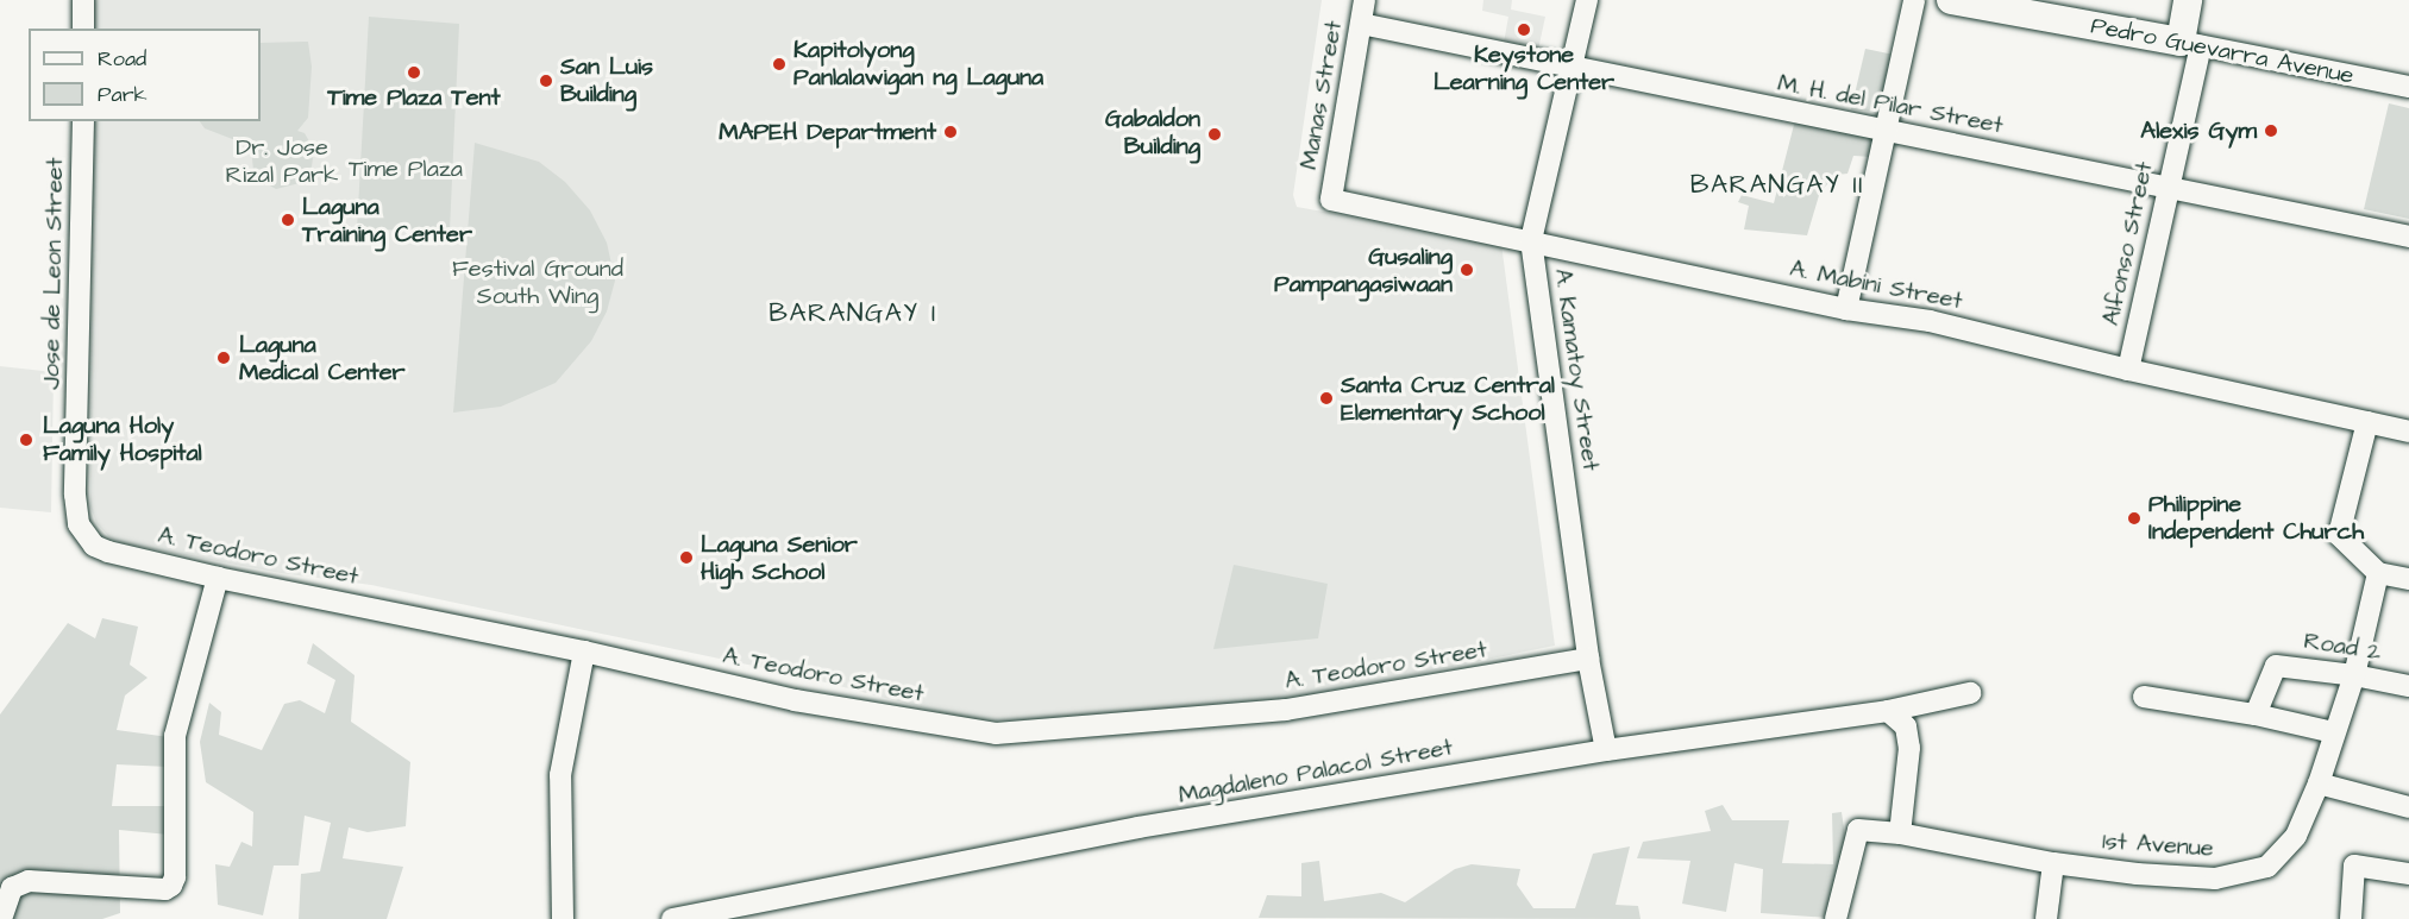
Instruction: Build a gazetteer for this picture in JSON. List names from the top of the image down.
{
  "streets": {
    "main road": ["Pedro Guevarra Avenue"],
    "street": [
      "Manas Street",
      "M. H. del Pilar Street",
      "Alfonso Street",
      "Jose de Leon Street",
      "A. Mabini Street",
      "A. Kamatoy Street",
      "A. Teodoro Street",
      "Road 2",
      "Magdaleno Palacol Street",
      "1st Avenue"
    ]
  },
  "crossings": [
    ["Pedro Guevarra Avenue", "Alfonso Street"],
    ["Manas Street", "M. H. del Pilar Street"],
    ["Manas Street", "A. Mabini Street"],
    ["M. H. del Pilar Street", "Alfonso Street"],
    ["M. H. del Pilar Street", "A. Kamatoy Street"],
    ["Alfonso Street", "A. Mabini Street"],
    ["Jose de Leon Street", "A. Teodoro Street"],
    ["A. Mabini Street", "A. Kamatoy Street"],
    ["A. Kamatoy Street", "A. Teodoro Street"],
    ["A. Kamatoy Street", "Magdaleno Palacol Street"],
    ["Road 2", "1st Avenue"]
  ],
  "districts": ["BARANGAY II", "BARANGAY I"],
  "parks": ["Dr. Jose Rizal Park", "Time Plaza", "Festival Ground South Wing"],
  "places": [
    "Keystone Learning Center",
    "Kapitolyong Panlalawigan ng Laguna",
    "Time Plaza Tent",
    "San Luis Building",
    "Alexis Gym",
    "MAPEH Department",
    "Gabaldon Building",
    "Laguna Training Center",
    "Gusaling Pampangasiwaan",
    "Laguna Medical Center",
    "Santa Cruz Central Elementary School",
    "Laguna Holy Family Hospital",
    "Philippine Independent Church",
    "Laguna Senior High School"
  ],
  "legend": ["Road", "Park"]
}
